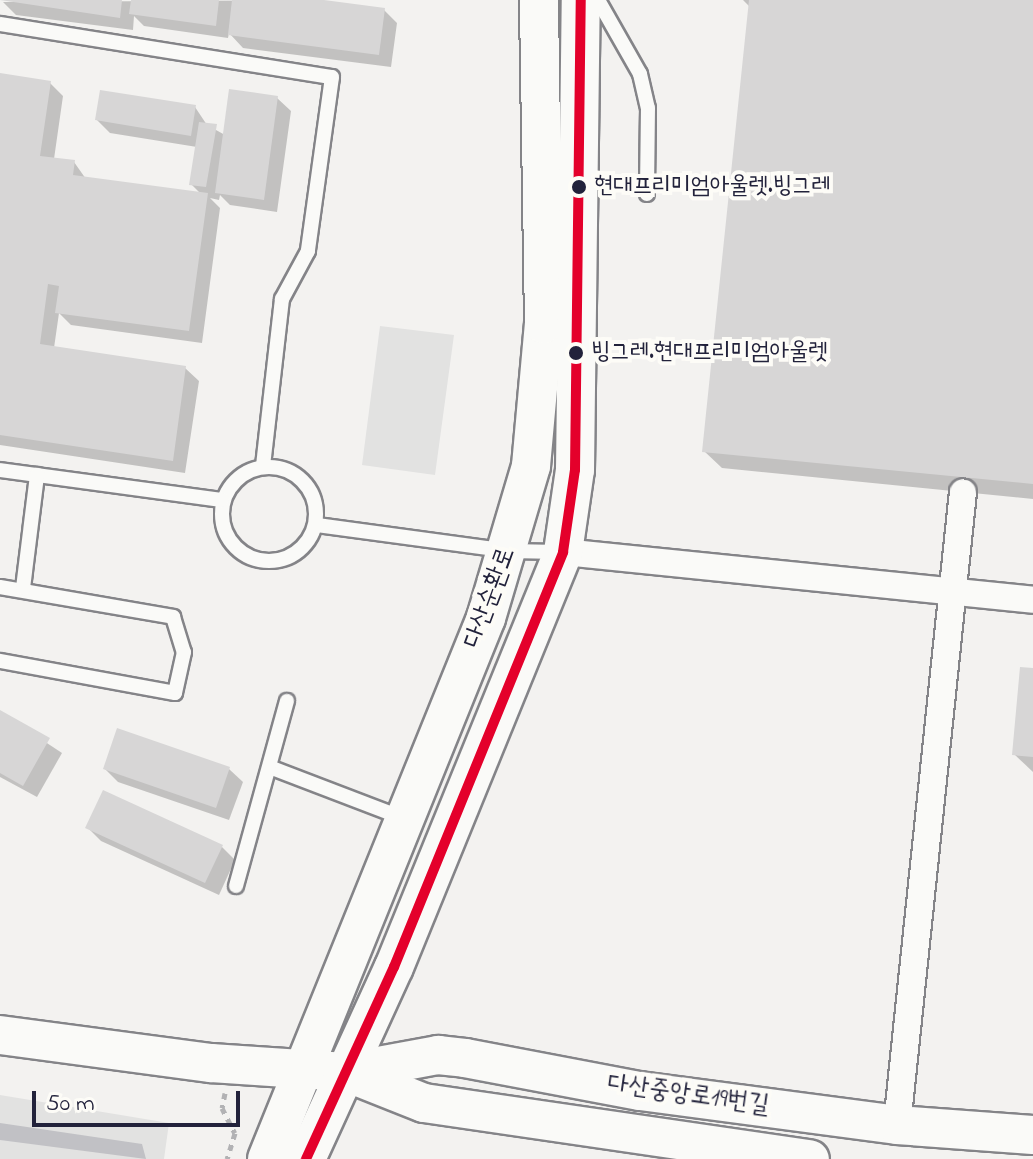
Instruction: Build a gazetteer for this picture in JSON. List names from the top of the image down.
{
  "streets": {
    "street": ["다산순환로", "다산중앙로19번길"]
  },
  "crossings": [
    ["다산순환로", "다산중앙로19번길"]
  ],
  "places": ["현대프리미엄아울렛.빙그레", "빙그레.현대프리미엄아울렛"],
  "scale_bar": "50 m"
}
